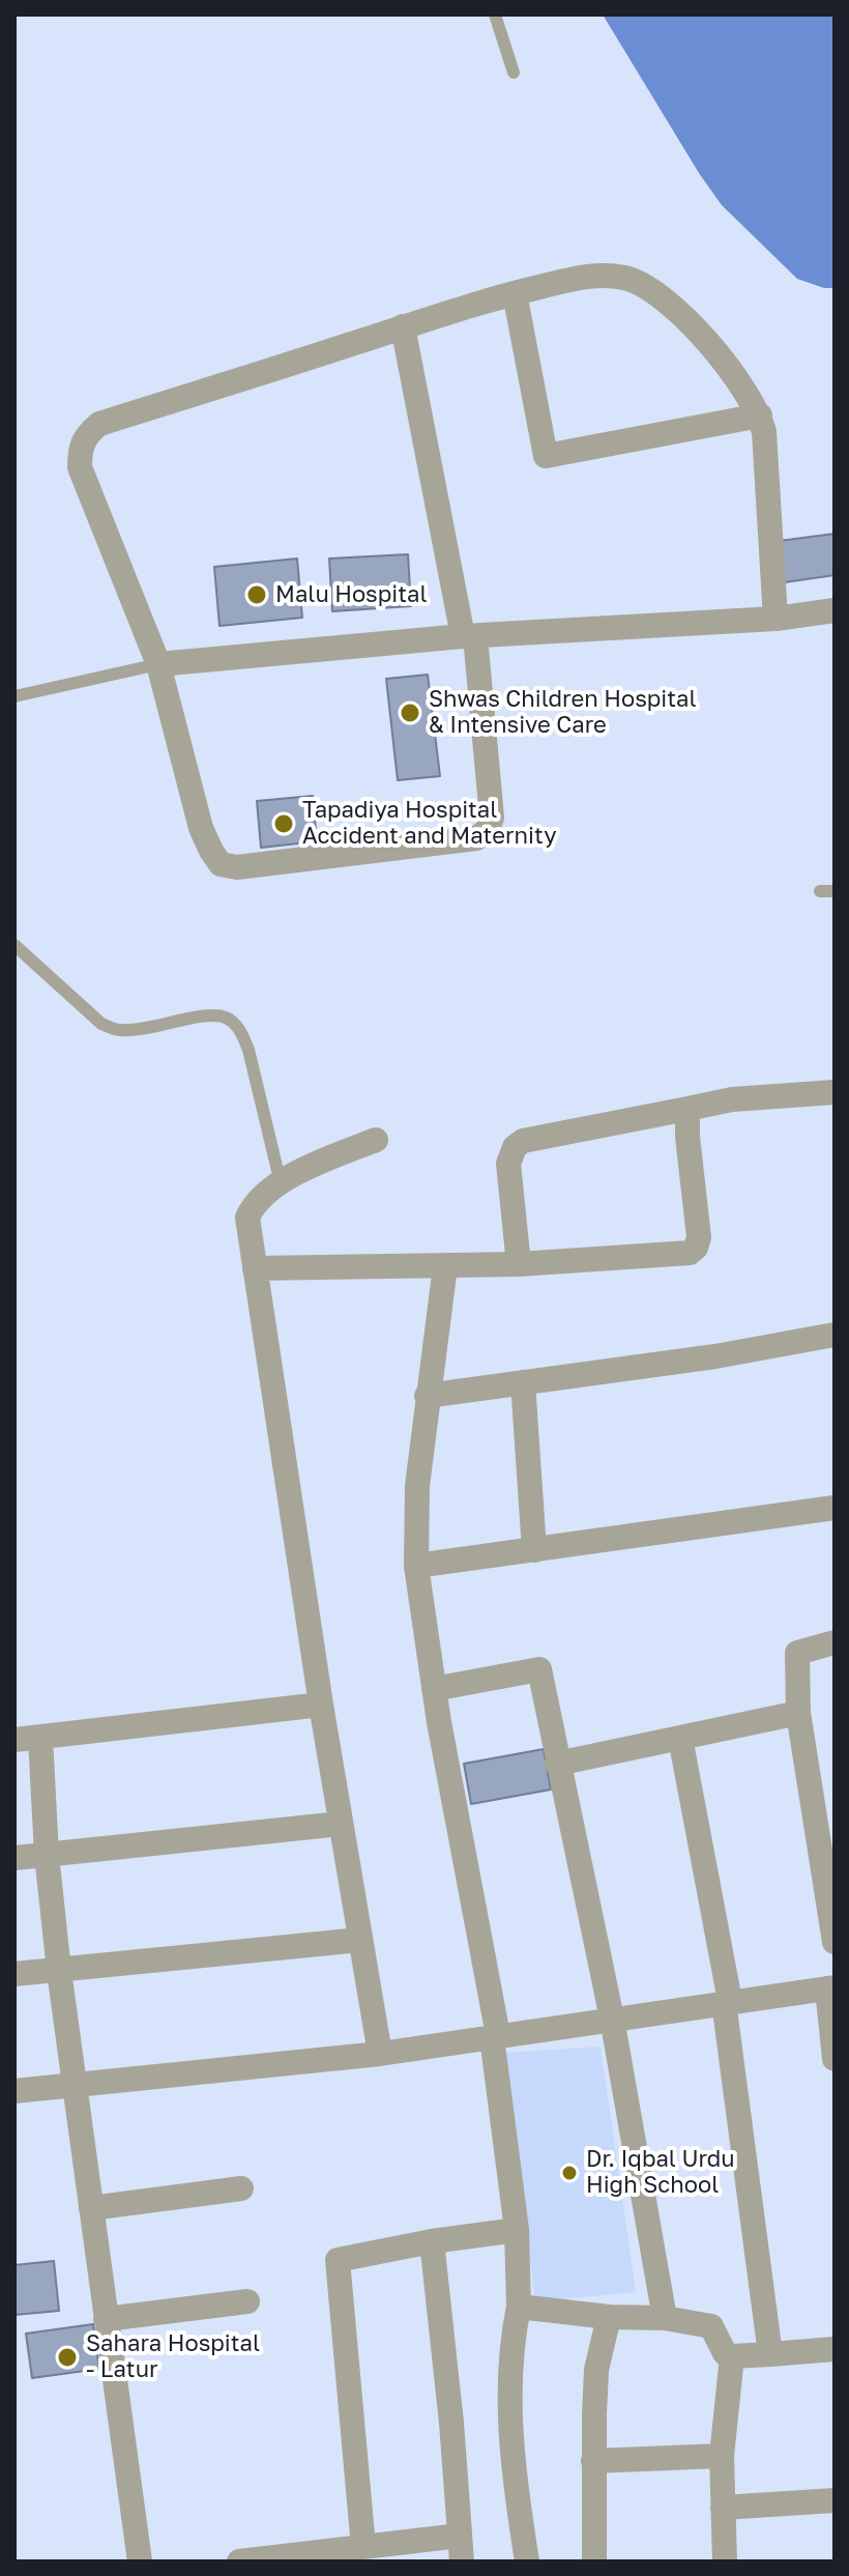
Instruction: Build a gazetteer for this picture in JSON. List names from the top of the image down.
{
  "places": [
    "Malu Hospital",
    "Shwas Children Hospital & Intensive Care",
    "Tapadiya Hospital Accident and Maternity",
    "Dr. Iqbal Urdu High School",
    "Sahara Hospital - Latur"
  ]
}
